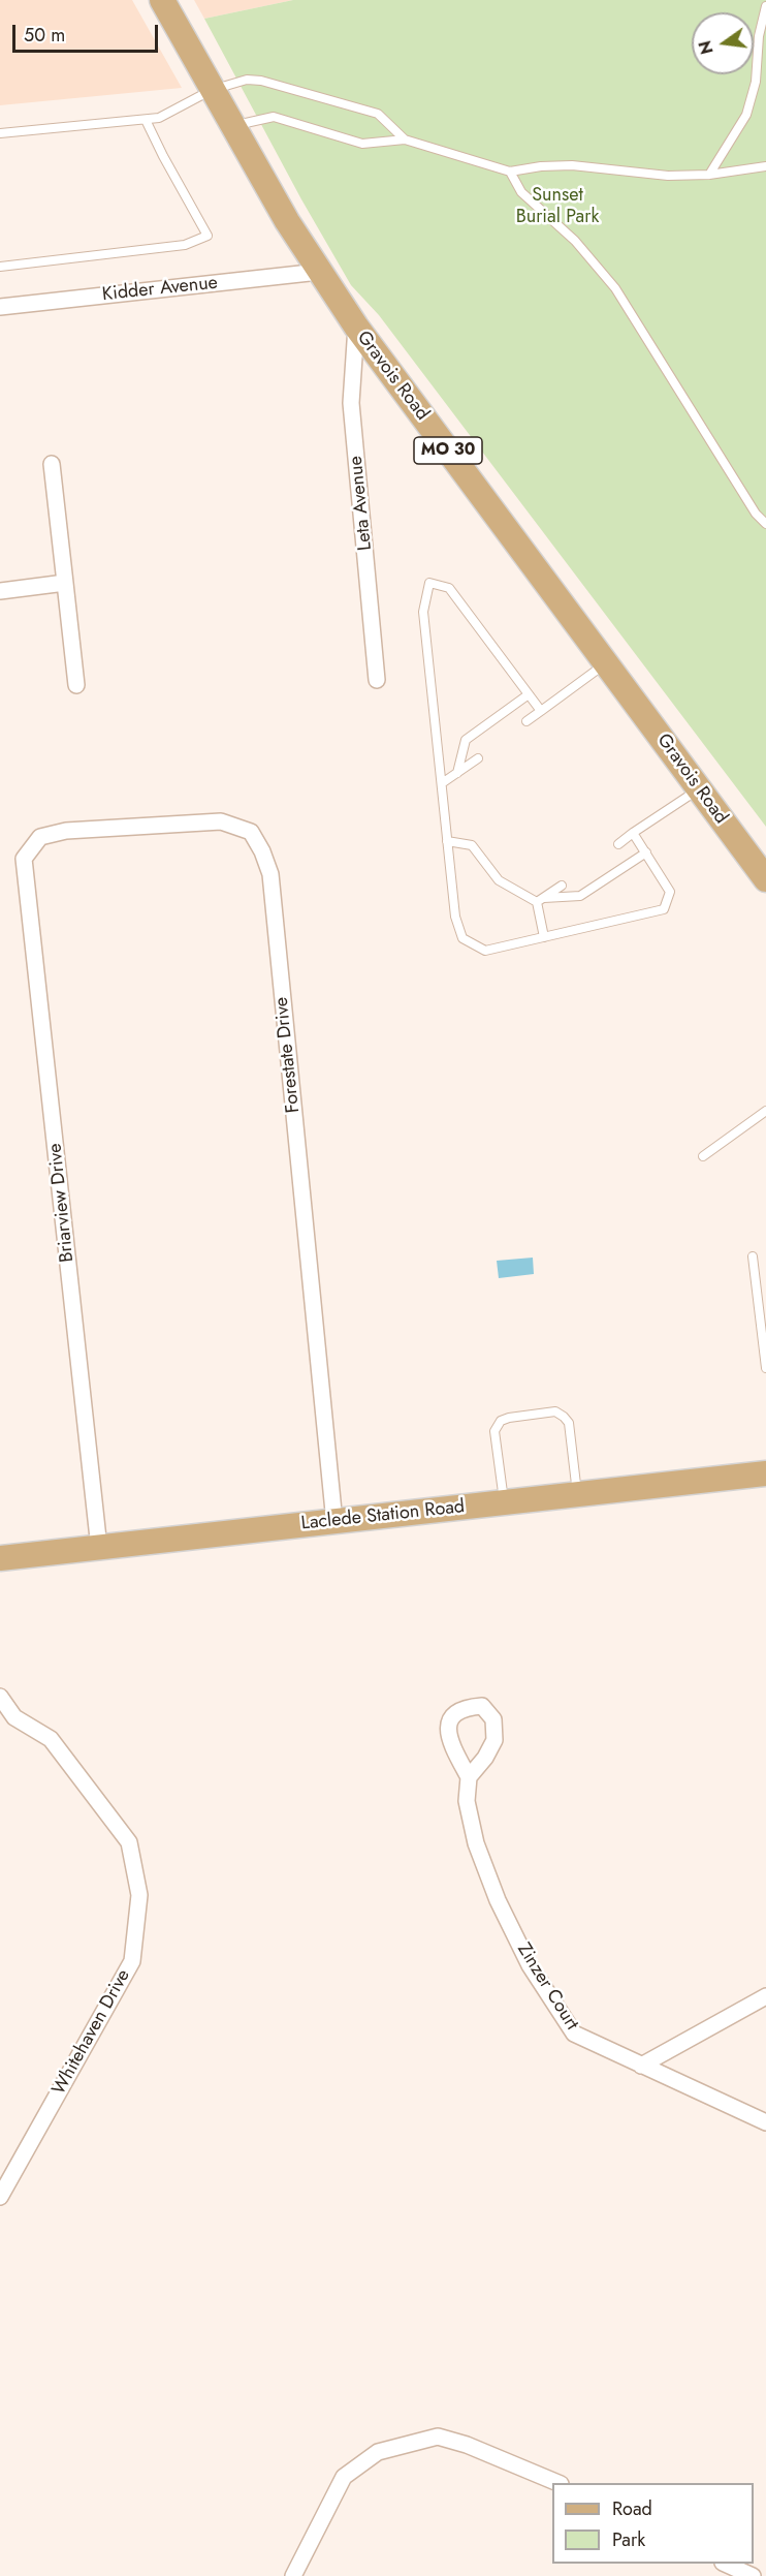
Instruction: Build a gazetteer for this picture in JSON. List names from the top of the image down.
{
  "streets": {
    "main road": ["Gravois Road", "MO 30", "Laclede Station Road"],
    "street": [
      "Kidder Avenue",
      "Leta Avenue",
      "Forestate Drive",
      "Briarview Drive",
      "Zinzer Court",
      "Whitehaven Drive"
    ]
  },
  "crossings": [
    ["Kidder Avenue", "Gravois Road"],
    ["Gravois Road", "Leta Avenue"],
    ["Forestate Drive", "Briarview Drive"],
    ["Forestate Drive", "Laclede Station Road"],
    ["Briarview Drive", "Laclede Station Road"]
  ],
  "parks": ["Sunset Burial Park"],
  "legend": ["Road", "Park"],
  "scale_bar": "50 m",
  "north": "left"
}
